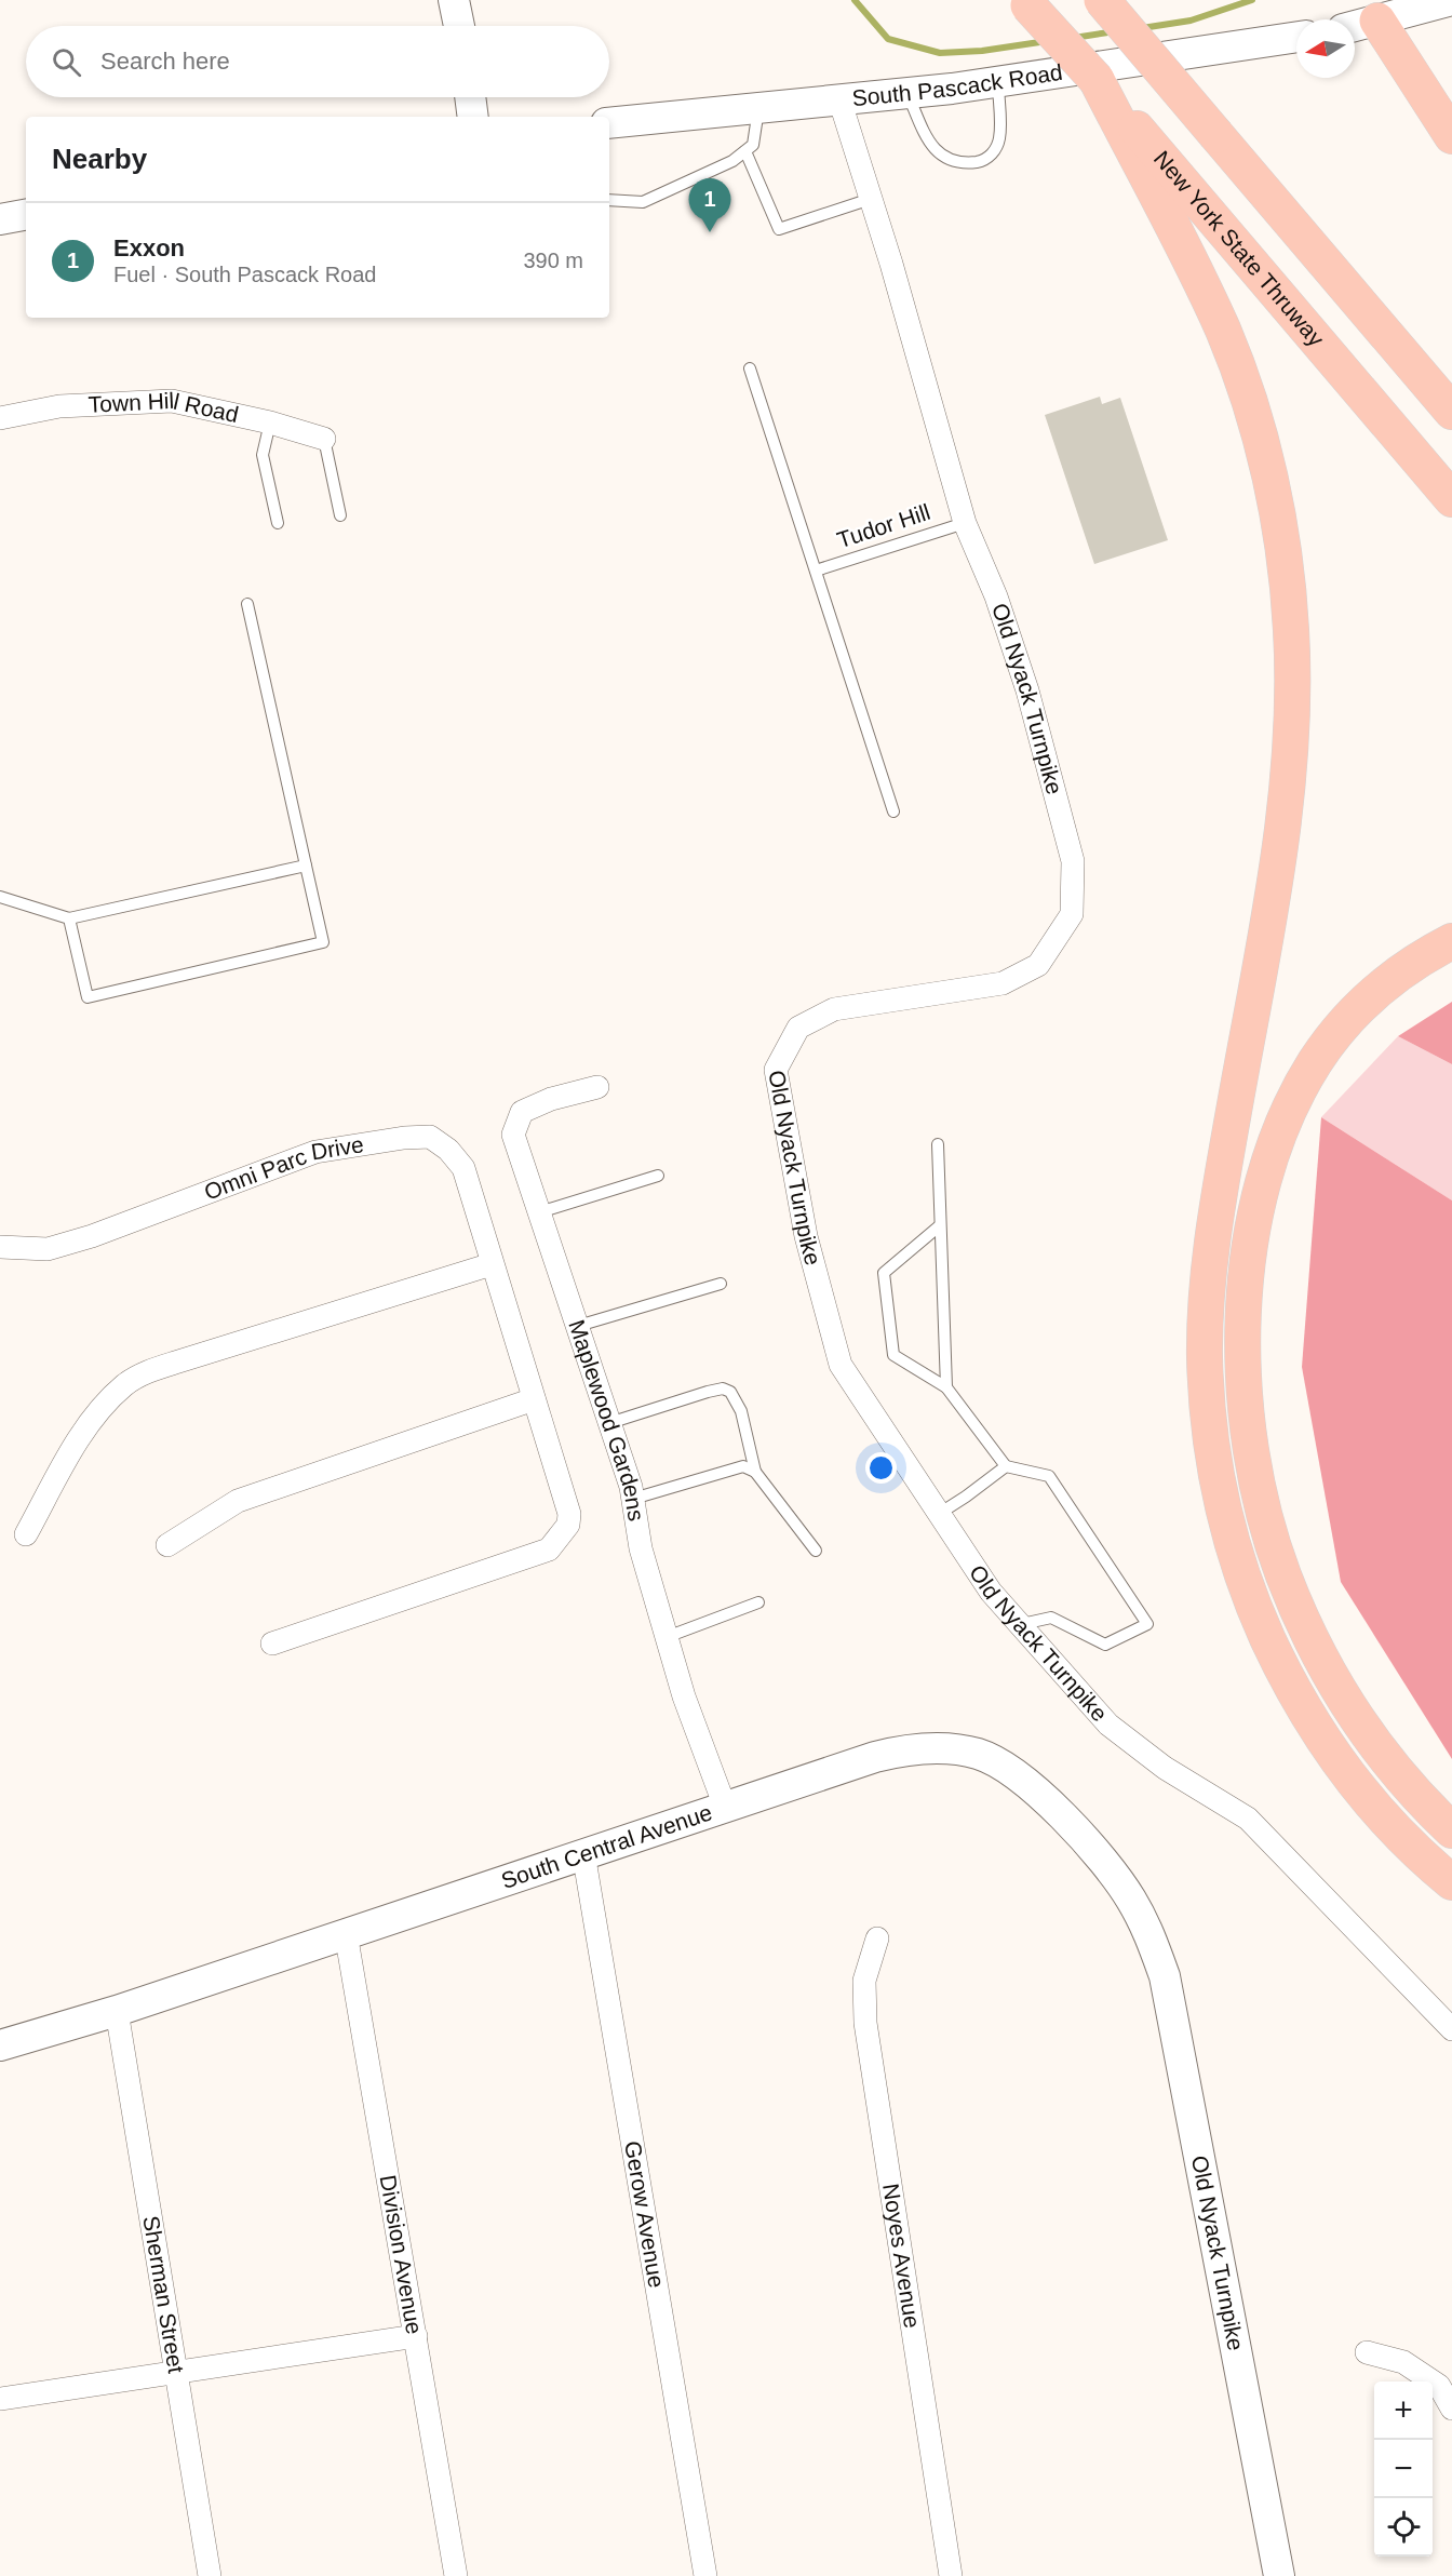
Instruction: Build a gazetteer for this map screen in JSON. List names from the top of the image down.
{
  "streets": {
    "highway": ["New York State Thruway"],
    "street": [
      "South Pascack Road",
      "Town Hill Road",
      "Old Nyack Turnpike",
      "Omni Parc Drive",
      "Maplewood Gardens",
      "South Central Avenue",
      "Gerow Avenue",
      "Division Avenue",
      "Noyes Avenue",
      "Sherman Street"
    ],
    "lane": ["Tudor Hill"]
  },
  "crossings": [
    ["South Pascack Road", "Old Nyack Turnpike"],
    ["Tudor Hill", "Old Nyack Turnpike"],
    ["Old Nyack Turnpike", "South Central Avenue"],
    ["Maplewood Gardens", "South Central Avenue"],
    ["South Central Avenue", "Gerow Avenue"],
    ["South Central Avenue", "Division Avenue"],
    ["South Central Avenue", "Sherman Street"]
  ],
  "north": "left",
  "page": {
    "search": "Search here",
    "heading": "Nearby",
    "pins": "1",
    "list": [
      {
        "mark": "1",
        "name": "Exxon",
        "note": "Fuel · South Pascack Road",
        "value": "390 m"
      }
    ],
    "map_buttons": ["+", "−"]
  }
}
